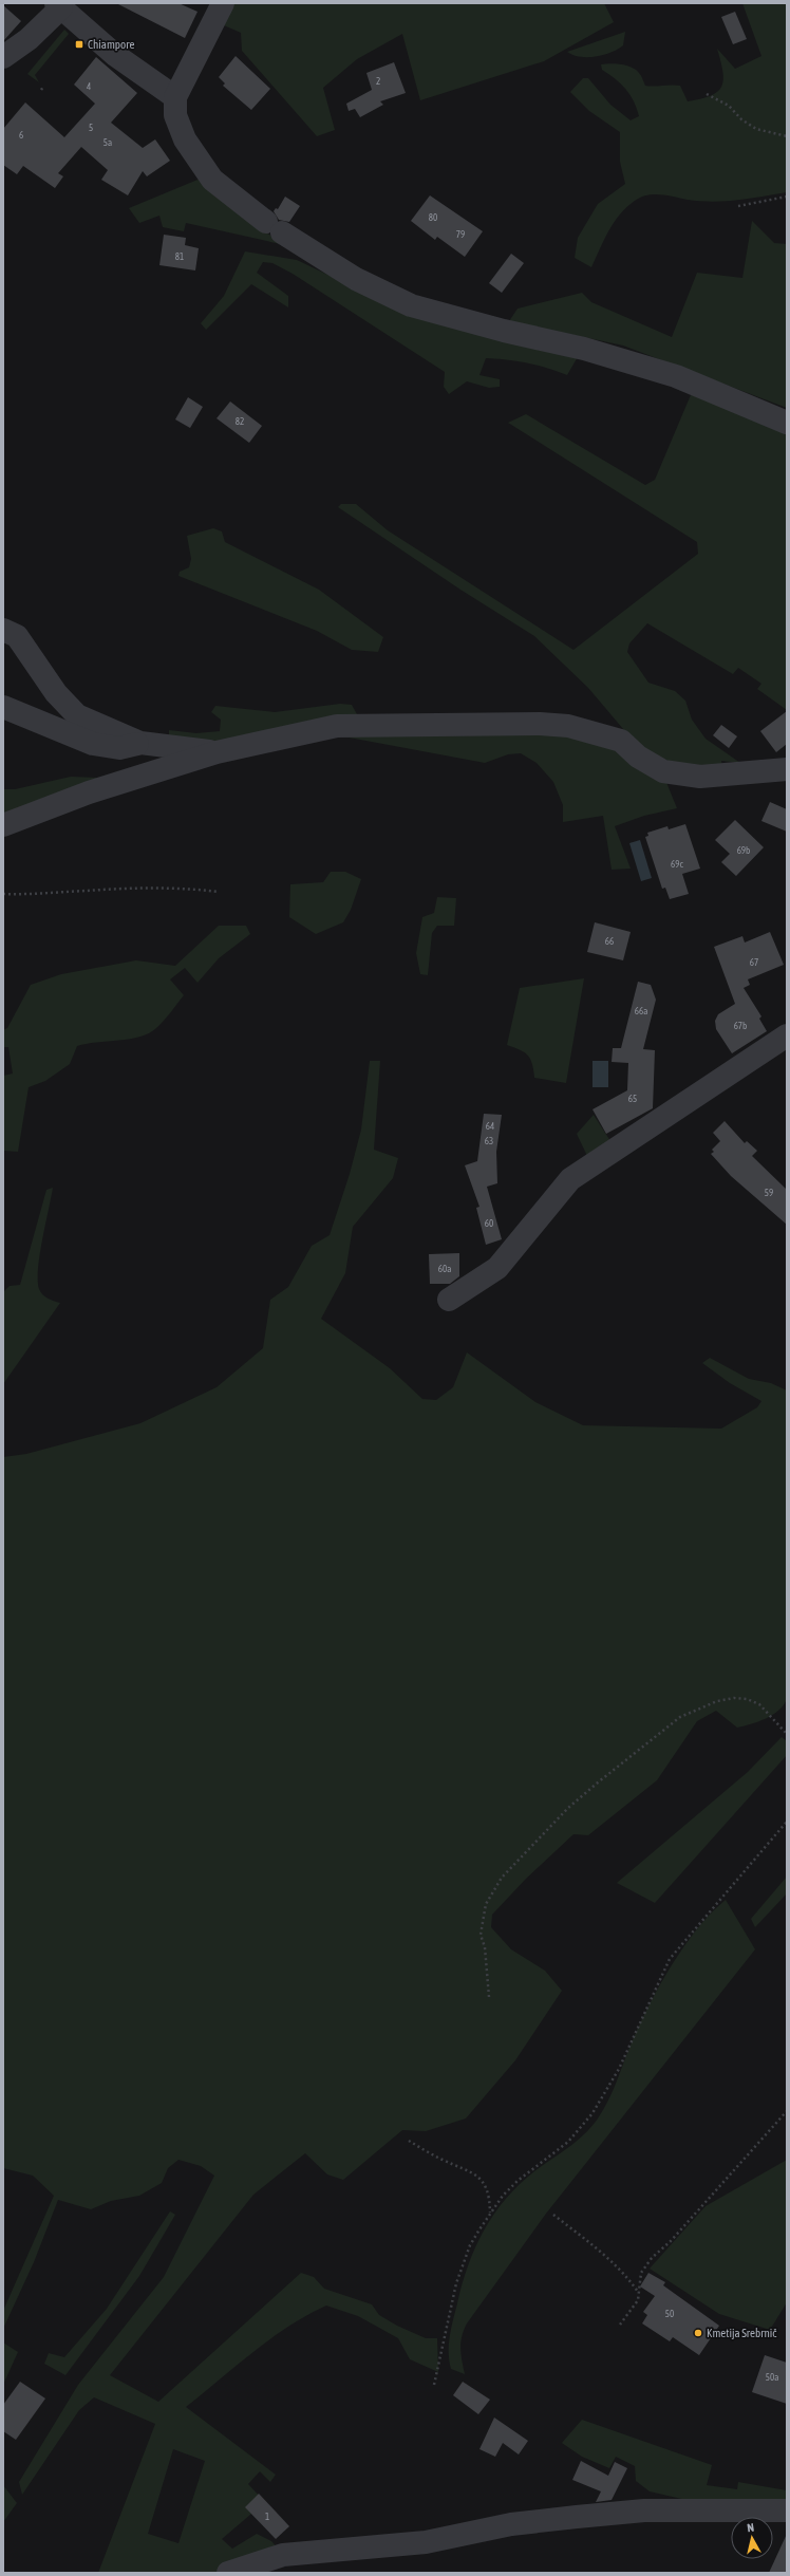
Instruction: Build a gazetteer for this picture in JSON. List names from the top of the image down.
{
  "places": {
    "transit": ["Chiampore"],
    "other": ["Kmetija Srebrnič"]
  },
  "house_numbers": [
    "2",
    "4",
    "5",
    "6",
    "5a",
    "80",
    "79",
    "81",
    "82",
    "69b",
    "69c",
    "66",
    "67",
    "66a",
    "67b",
    "65",
    "64",
    "63",
    "59",
    "60",
    "60a",
    "50",
    "50a",
    "1"
  ],
  "north": "top"
}
